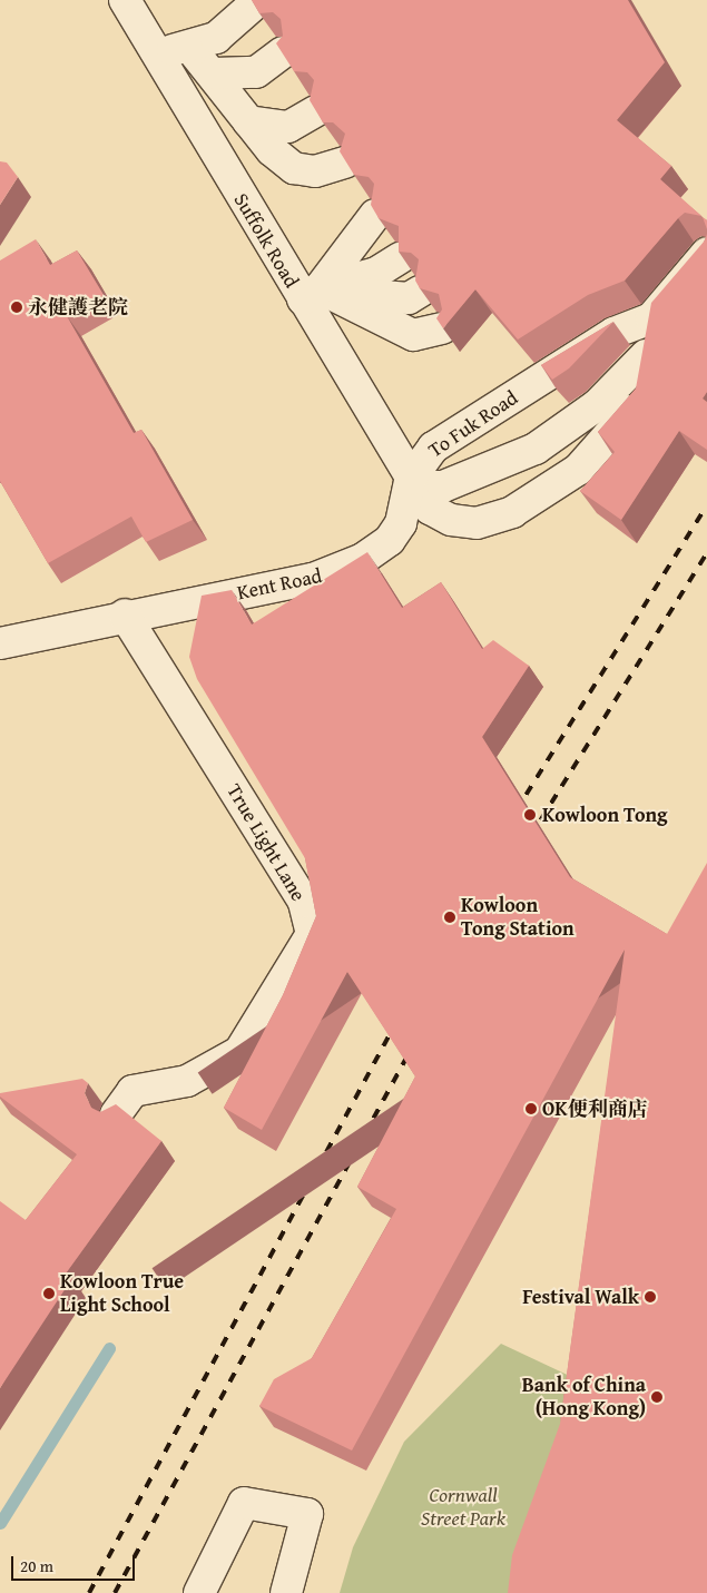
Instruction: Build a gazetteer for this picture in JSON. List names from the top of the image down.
{
  "streets": {
    "street": [
      "Suffolk Road",
      "To Fuk Road",
      "Kent Road",
      "True Light Lane"
    ]
  },
  "crossings": [
    ["Suffolk Road", "To Fuk Road"],
    ["Suffolk Road", "Kent Road"],
    ["To Fuk Road", "Kent Road"],
    ["Kent Road", "True Light Lane"]
  ],
  "parks": ["Cornwall Street Park"],
  "places": [
    "永健護老院",
    "Kowloon Tong",
    "Kowloon Tong Station",
    "OK便利商店",
    "Kowloon True Light School",
    "Festival Walk",
    "Bank of China (Hong Kong)"
  ],
  "scale_bar": "20 m"
}
